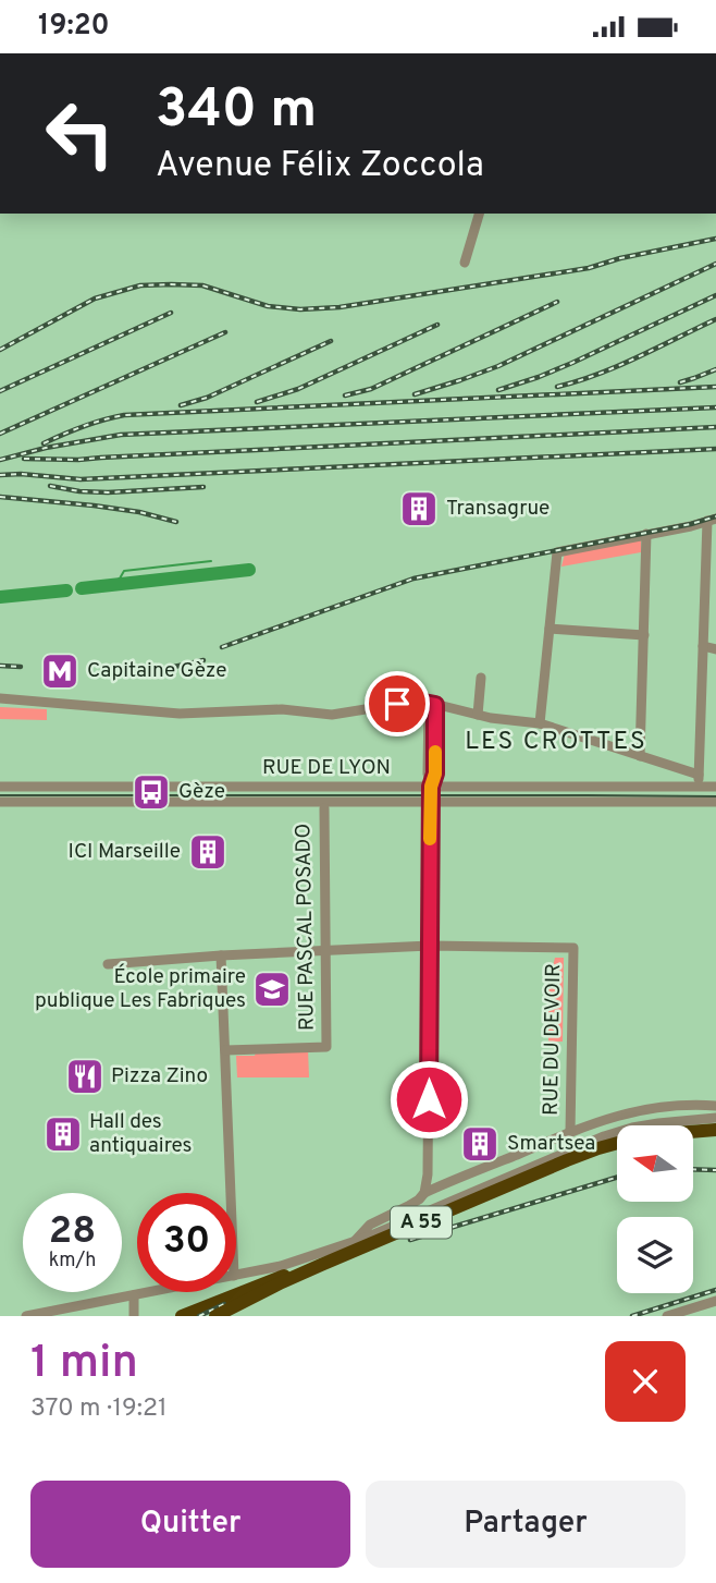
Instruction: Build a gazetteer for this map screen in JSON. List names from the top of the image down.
{
  "streets": {
    "highway": ["A 55"],
    "street": ["RUE DE LYON", "RUE PASCAL POSADO", "RUE DU DEVOIR"]
  },
  "districts": ["LES CROTTES"],
  "places": {
    "building": [
      "Transagrue",
      "ICI Marseille",
      "Hall des antiquaires",
      "Smartsea"
    ],
    "metro station": ["Capitaine Gèze"],
    "bus stop": ["Gèze"],
    "school or university": ["École primaire publique Les Fabriques"],
    "restaurant": ["Pizza Zino"]
  },
  "north": "left",
  "page": {
    "status": "19:20",
    "turn": ["340 m", "Avenue Félix Zoccola"],
    "speed": "28 km/h",
    "limit": "30",
    "heading": ["1 min", "370 m · 19:21"],
    "buttons": ["Quitter", "Partager"]
  }
}
